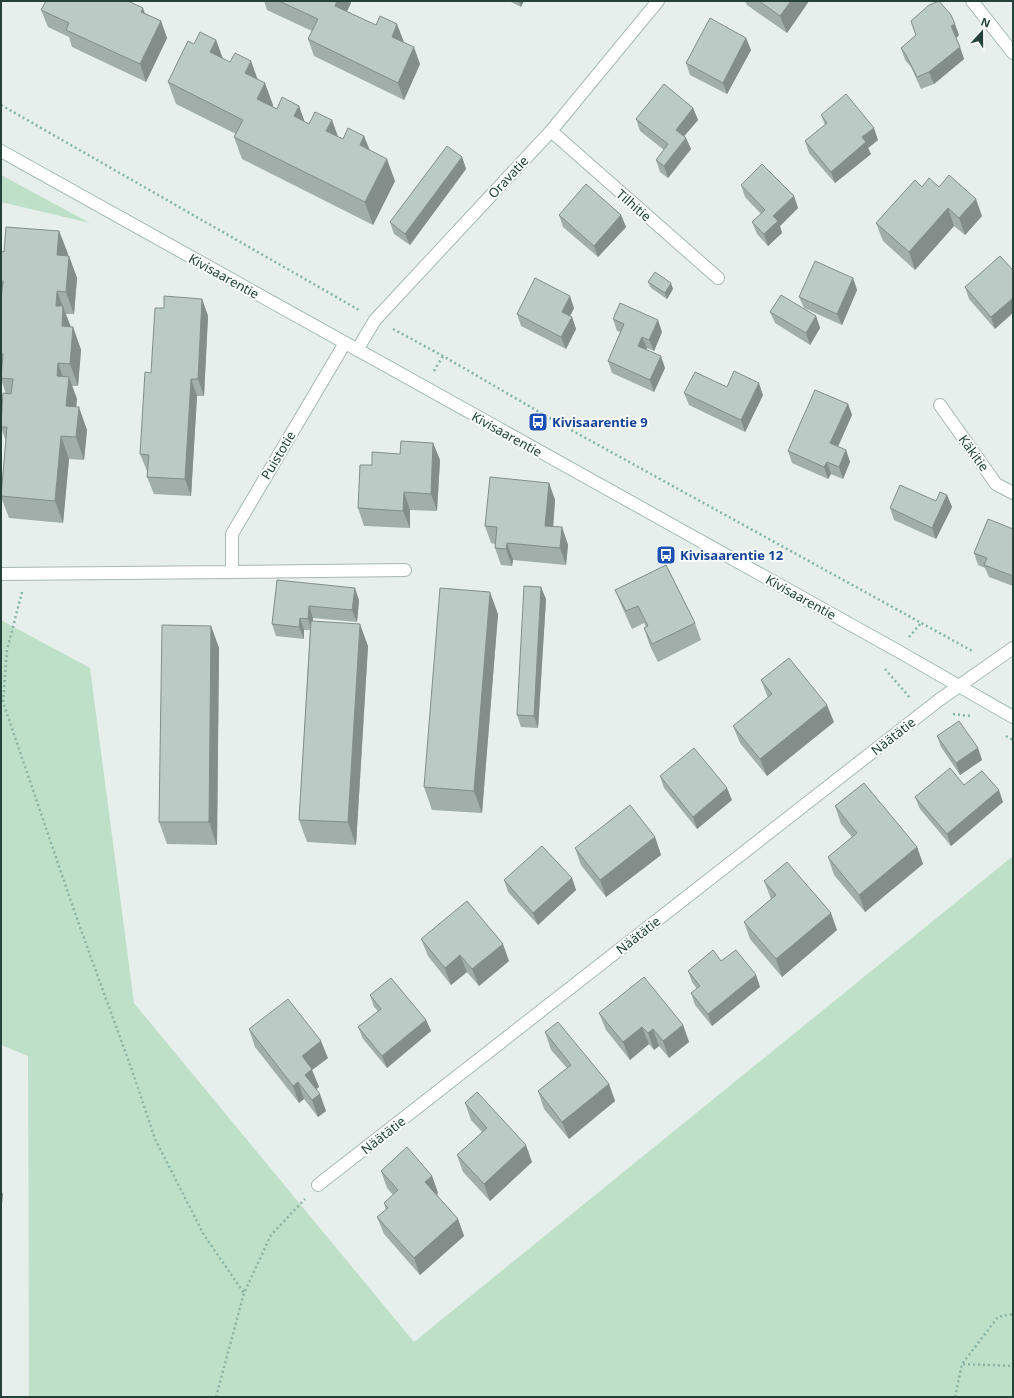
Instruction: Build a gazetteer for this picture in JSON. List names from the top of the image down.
{
  "streets": {
    "street": [
      "Oravatie",
      "Tilhitie",
      "Kivisaarentie",
      "Käkitie",
      "Puistotie",
      "Näätätie"
    ]
  },
  "crossings": [
    ["Oravatie", "Tilhitie"],
    ["Oravatie", "Kivisaarentie"],
    ["Kivisaarentie", "Puistotie"],
    ["Kivisaarentie", "Näätätie"]
  ],
  "places": {
    "bus stop": ["Kivisaarentie 9", "Kivisaarentie 12"]
  },
  "north": "top"
}
